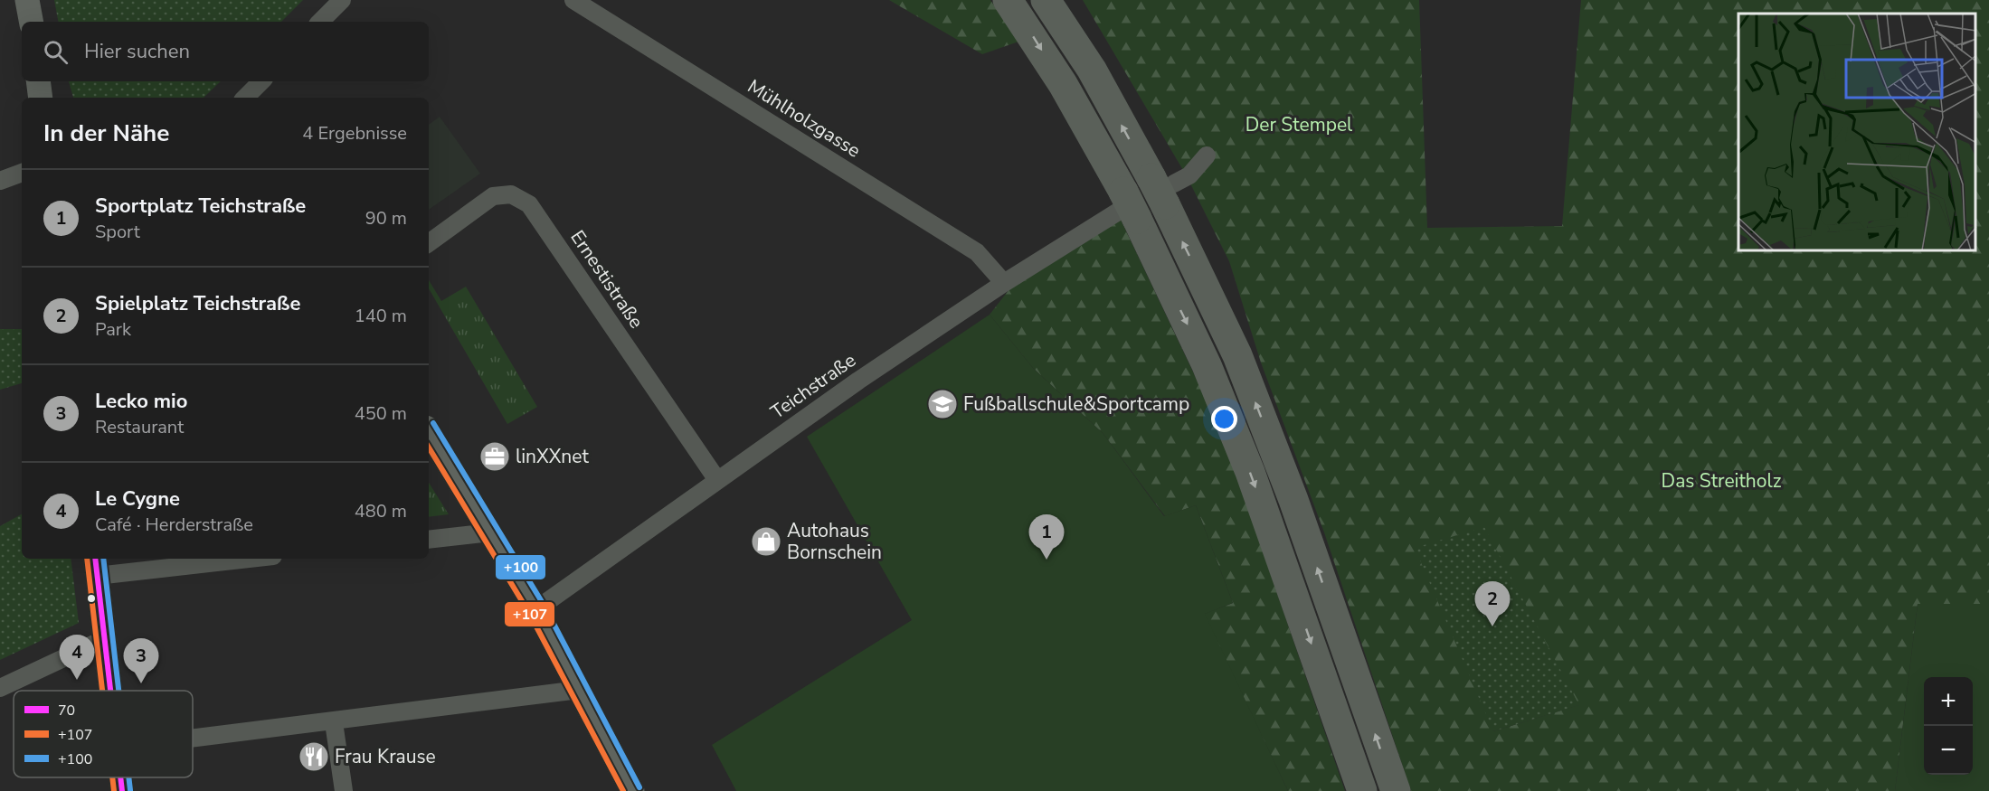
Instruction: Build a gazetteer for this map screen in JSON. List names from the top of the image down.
{
  "streets": {
    "street": ["Mühlholzgasse", "Ernestistraße", "Teichstraße"]
  },
  "crossings": [
    ["Mühlholzgasse", "Teichstraße"],
    ["Ernestistraße", "Teichstraße"]
  ],
  "parks": ["Der Stempel", "Das Streitholz"],
  "places": {
    "school or university": ["Fußballschule&Sportcamp"],
    "office": ["linXXnet"],
    "shop": ["Autohaus Bornschein"],
    "restaurant": ["Frau Krause"]
  },
  "lines": ["transit line +100", "transit line +107", "transit line 70"],
  "legend": ["70", "+107", "+100"],
  "page": {
    "search": "Hier suchen",
    "heading": ["In der Nähe", "4 Ergebnisse"],
    "list": [
      {
        "mark": "1",
        "name": "Sportplatz Teichstraße",
        "note": "Sport",
        "value": "90 m"
      },
      {
        "mark": "2",
        "name": "Spielplatz Teichstraße",
        "note": "Park",
        "value": "140 m"
      },
      {
        "mark": "3",
        "name": "Lecko mio",
        "note": "Restaurant",
        "value": "450 m"
      },
      {
        "mark": "4",
        "name": "Le Cygne",
        "note": "Café · Herderstraße",
        "value": "480 m"
      }
    ],
    "pins": [
      "1",
      "2",
      "4",
      "3"
    ],
    "map_buttons": ["+", "−"]
  }
}
